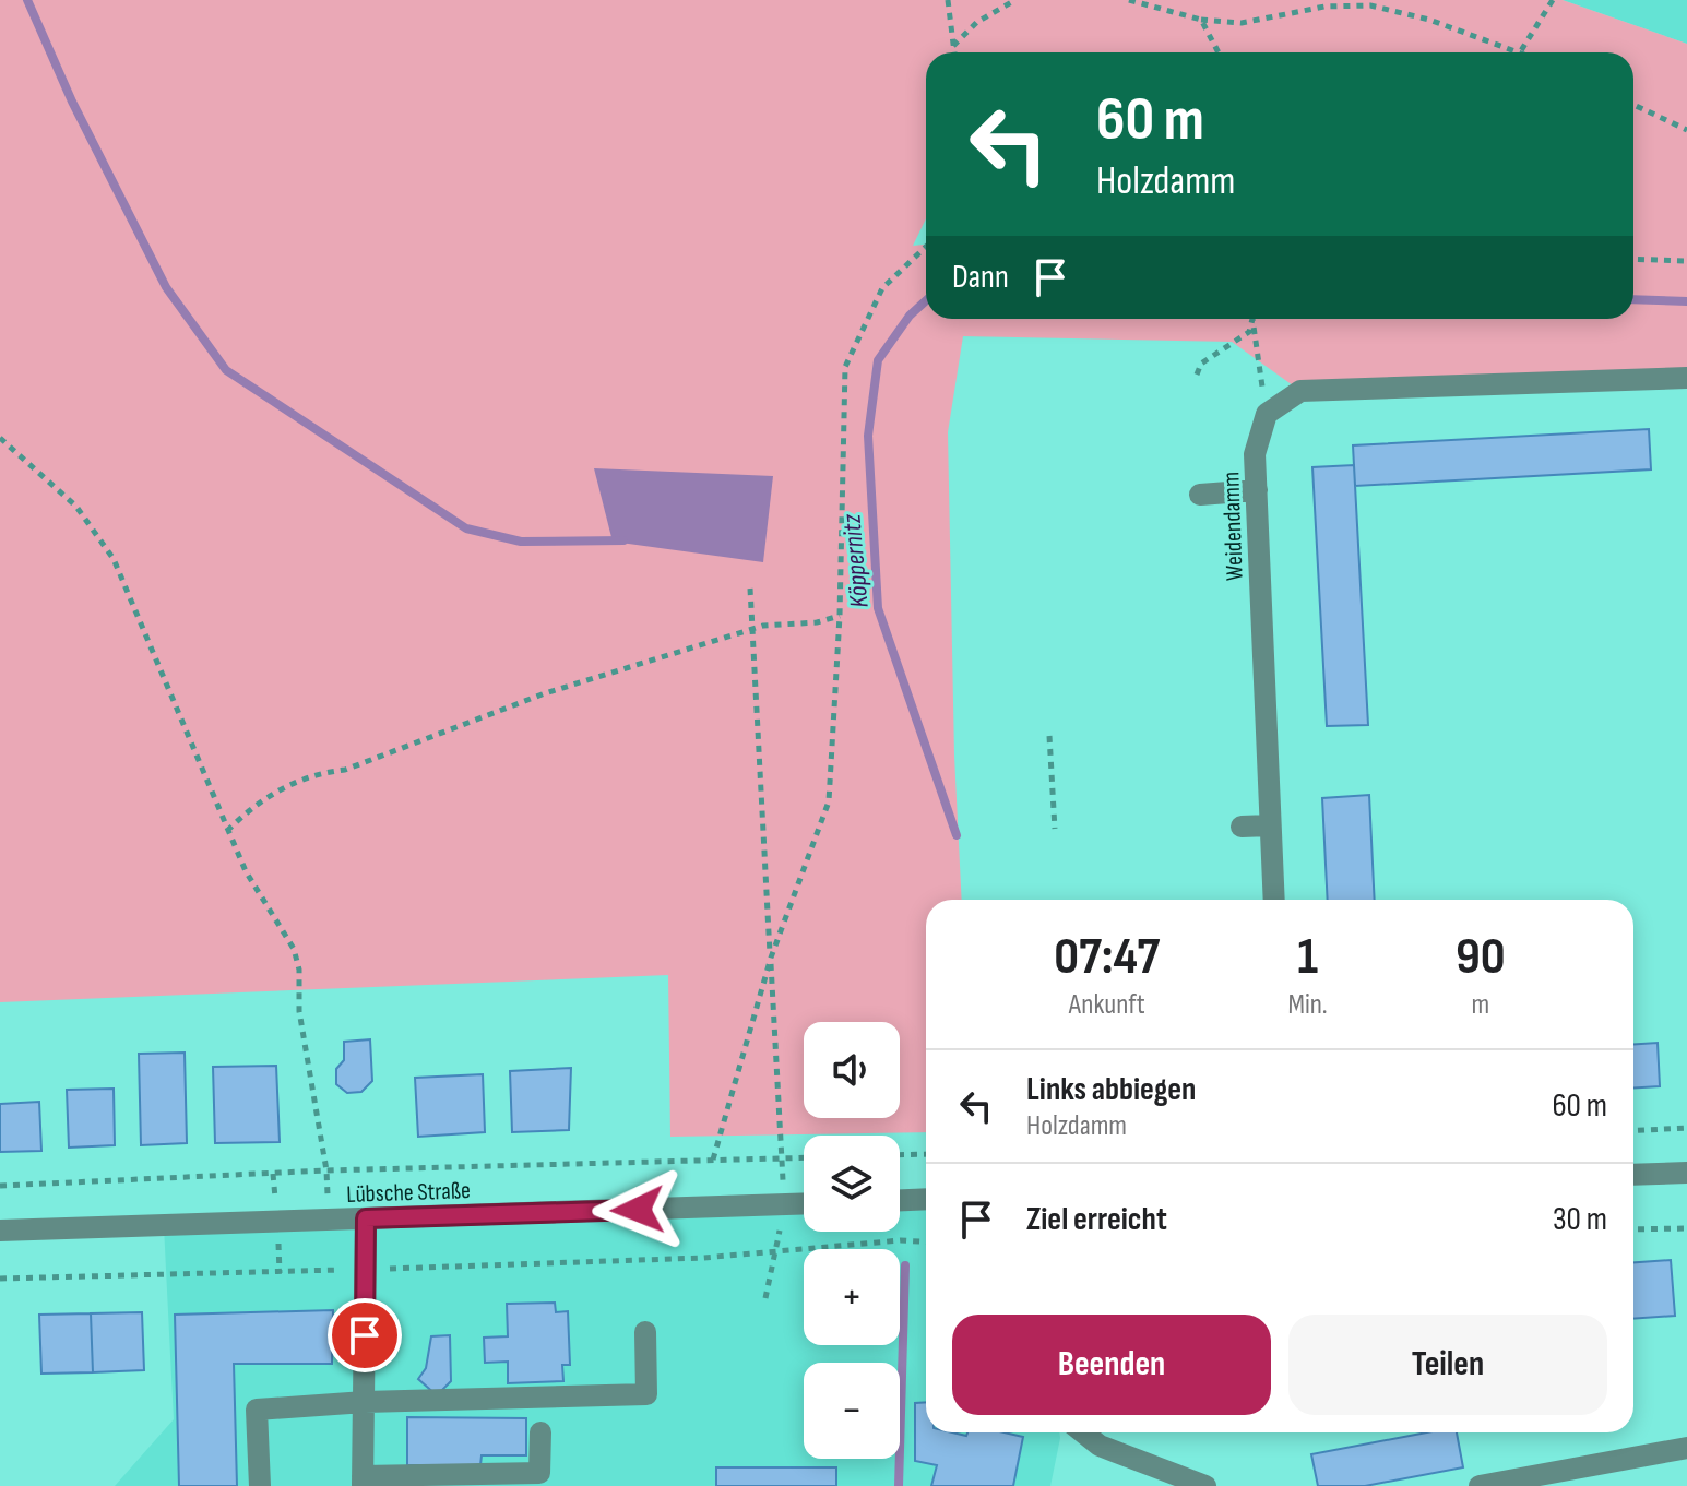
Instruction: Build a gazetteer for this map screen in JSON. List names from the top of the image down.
{
  "streets": {
    "street": ["Weidendamm", "Lübsche Straße"]
  },
  "water": ["Köppernitz"],
  "page": {
    "turn": ["60 m", "Holzdamm"],
    "then": "Dann",
    "eta": [
      "07:47",
      "Ankunft",
      "1",
      "Min.",
      "90",
      "m"
    ],
    "map_buttons": ["+", "−"],
    "list": [
      {
        "name": "Links abbiegen",
        "note": "Holzdamm",
        "value": "60 m"
      },
      {
        "name": "Ziel erreicht",
        "value": "30 m"
      }
    ],
    "buttons": ["Beenden", "Teilen"]
  }
}
